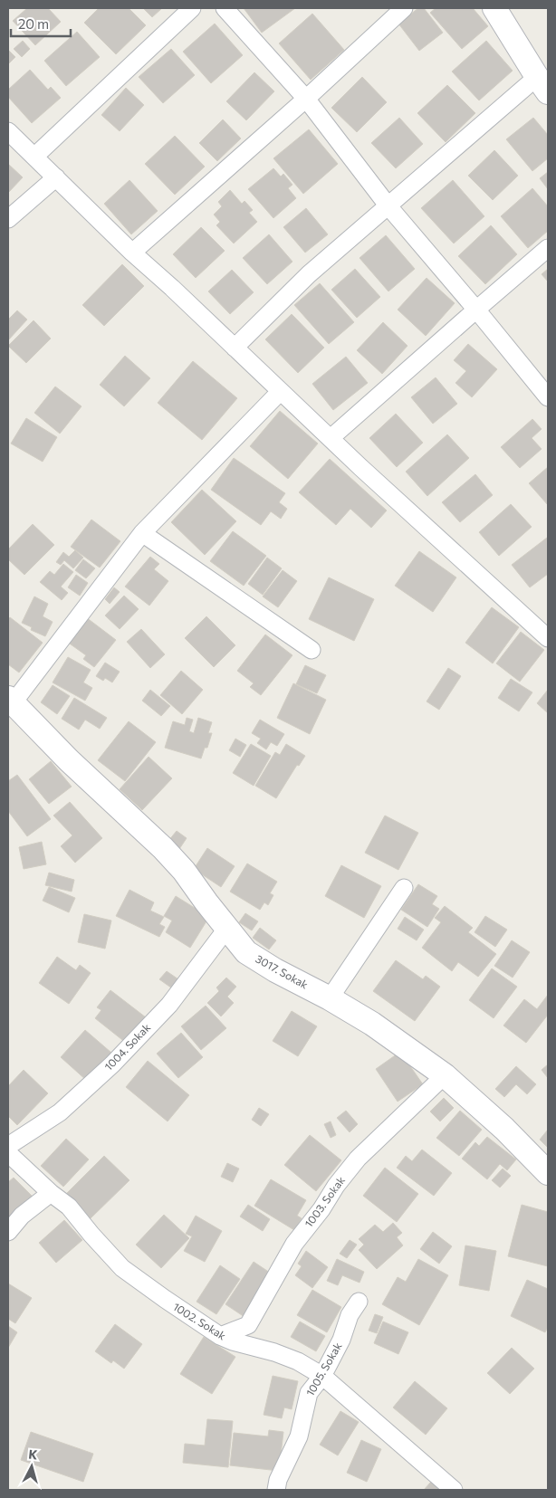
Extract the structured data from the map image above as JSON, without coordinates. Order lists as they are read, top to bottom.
{
  "streets": {
    "street": [
      "3017. Sokak",
      "1004. Sokak",
      "1003. Sokak",
      "1002. Sokak",
      "1005. Sokak"
    ]
  },
  "crossings": [
    ["3017. Sokak", "1004. Sokak"],
    ["3017. Sokak", "1003. Sokak"],
    ["1003. Sokak", "1002. Sokak"],
    ["1002. Sokak", "1005. Sokak"]
  ],
  "scale_bar": "20 m",
  "north": "top"
}
